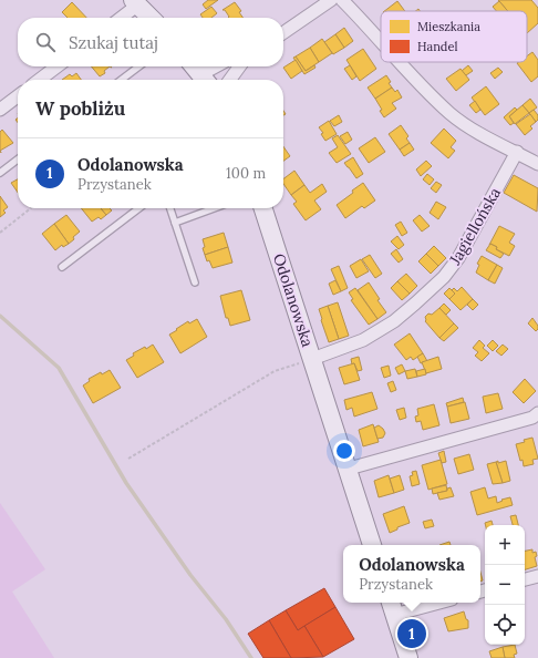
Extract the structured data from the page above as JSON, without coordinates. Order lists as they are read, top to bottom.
{
  "streets": {
    "street": ["Jagiellońska", "Odolanowska"]
  },
  "crossings": [
    ["Jagiellońska", "Odolanowska"]
  ],
  "legend": ["Mieszkania", "Handel"],
  "page": {
    "search": "Szukaj tutaj",
    "heading": "W pobliżu",
    "list": [
      {
        "mark": "1",
        "name": "Odolanowska",
        "note": "Przystanek",
        "value": "100 m"
      }
    ],
    "map_buttons": ["+", "−"],
    "popup": ["Odolanowska", "Przystanek"],
    "pins": "1"
  }
}
